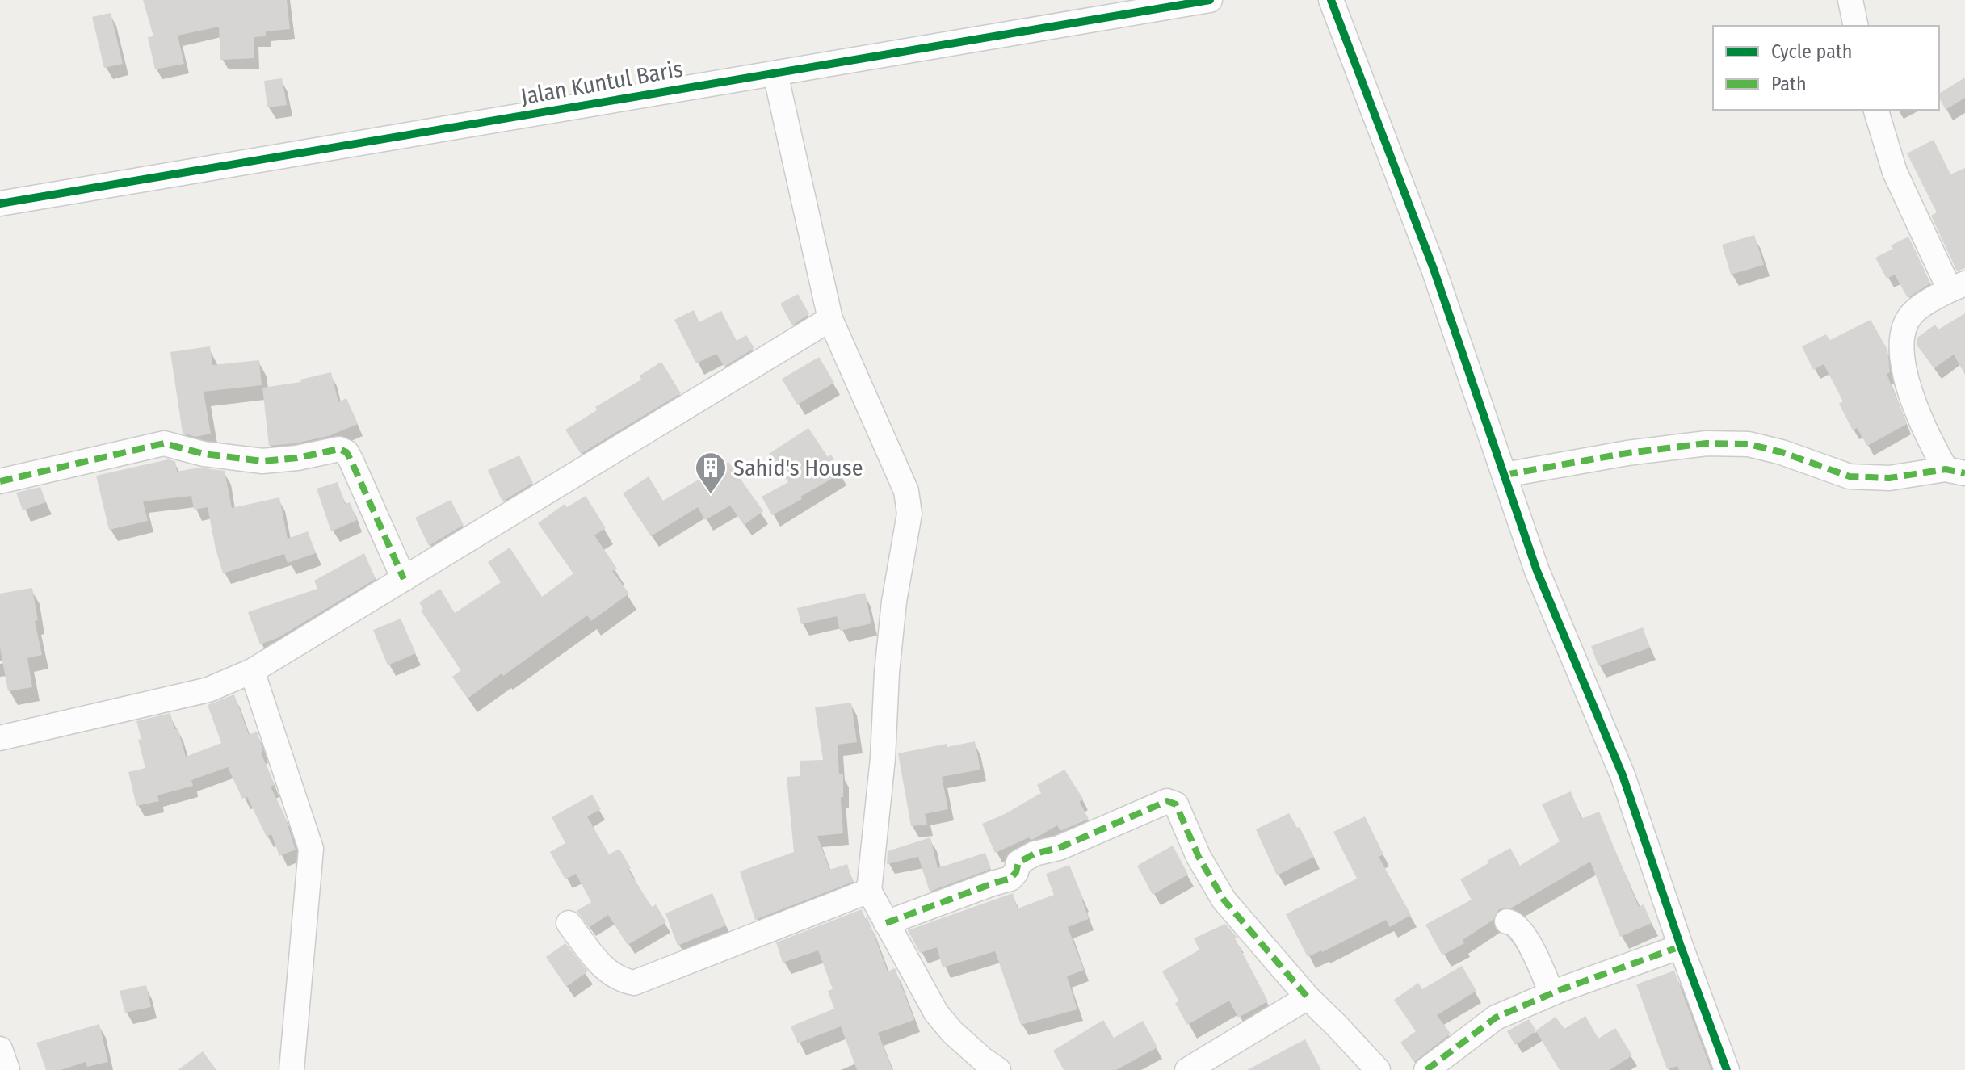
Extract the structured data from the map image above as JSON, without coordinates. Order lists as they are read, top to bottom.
{
  "streets": {
    "street": ["Jalan Kuntul Baris"]
  },
  "places": {
    "building": ["Sahid's House"]
  },
  "legend": ["Cycle path", "Path"]
}
